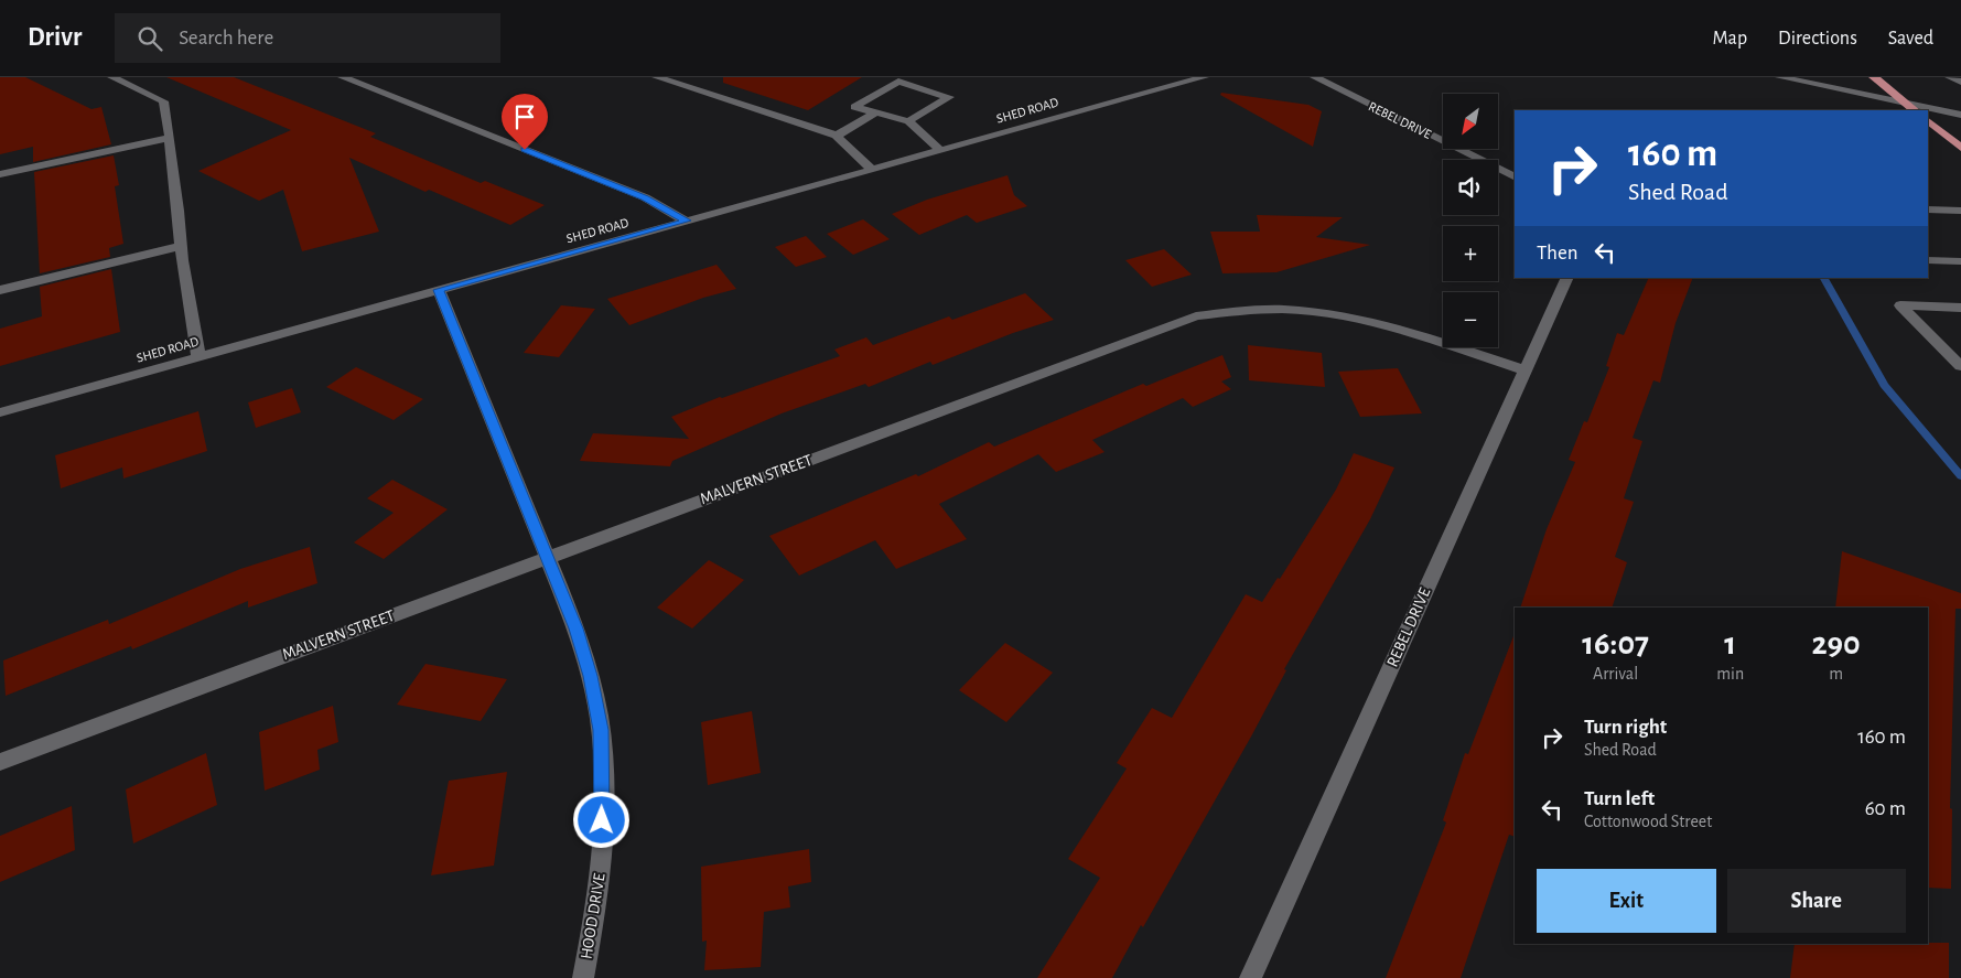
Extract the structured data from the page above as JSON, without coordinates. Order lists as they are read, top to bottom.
{
  "streets": {
    "street": [
      "SHED ROAD",
      "REBEL DRIVE",
      "MALVERN STREET",
      "HOOD DRIVE"
    ]
  },
  "crossings": [
    ["SHED ROAD", "HOOD DRIVE"],
    ["REBEL DRIVE", "MALVERN STREET"],
    ["MALVERN STREET", "HOOD DRIVE"]
  ],
  "north": "bottom left",
  "page": {
    "header": "Drivr",
    "search": "Search here",
    "nav": ["Map", "Directions", "Saved"],
    "map_buttons": ["+", "−"],
    "turn": ["160 m", "Shed Road"],
    "then": "Then",
    "eta": [
      "16:07",
      "Arrival",
      "1",
      "min",
      "290",
      "m"
    ],
    "list": [
      {
        "name": "Turn right",
        "note": "Shed Road",
        "value": "160 m"
      },
      {
        "name": "Turn left",
        "note": "Cottonwood Street",
        "value": "60 m"
      }
    ],
    "buttons": ["Exit", "Share"]
  }
}
